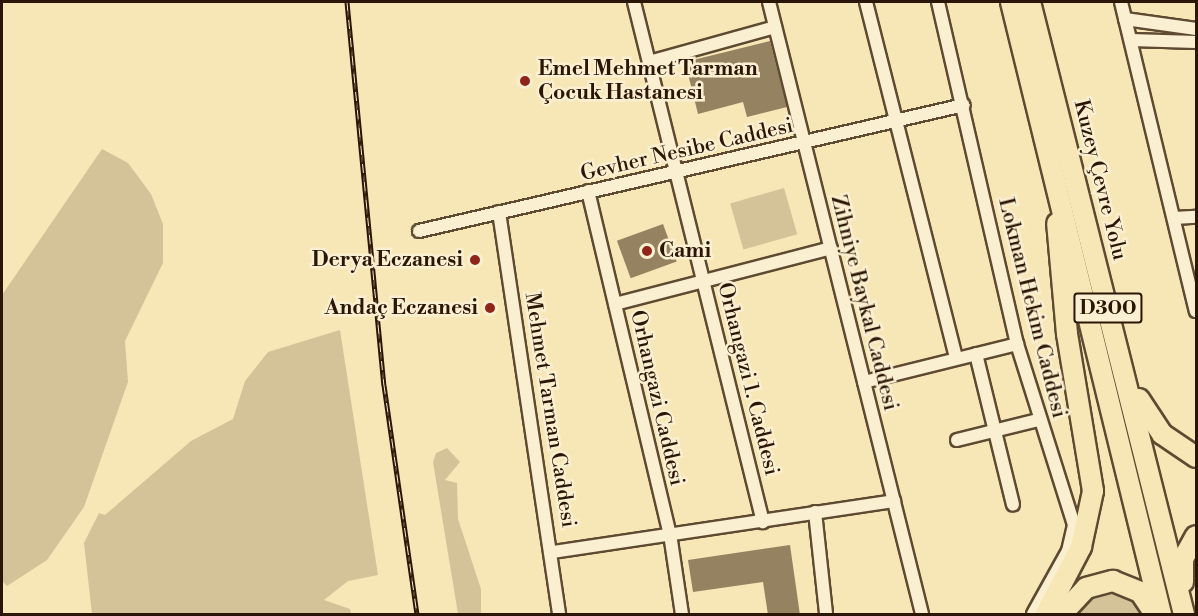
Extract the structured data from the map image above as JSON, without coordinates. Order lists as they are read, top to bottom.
{
  "streets": {
    "highway": ["Kuzey Çevre Yolu", "D300"],
    "street": [
      "Gevher Nesibe Caddesi",
      "Zihniye Baykal Caddesi",
      "Lokman Hekim Caddesi",
      "Orhangazi 1. Caddesi",
      "Orhangazi Caddesi",
      "Mehmet Tarman Caddesi"
    ]
  },
  "crossings": [
    ["Gevher Nesibe Caddesi", "Zihniye Baykal Caddesi"],
    ["Gevher Nesibe Caddesi", "Lokman Hekim Caddesi"],
    ["Gevher Nesibe Caddesi", "Orhangazi 1. Caddesi"],
    ["Gevher Nesibe Caddesi", "Orhangazi Caddesi"],
    ["Gevher Nesibe Caddesi", "Mehmet Tarman Caddesi"]
  ],
  "places": [
    "Emel Mehmet Tarman Çocuk Hastanesi",
    "Cami",
    "Derya Eczanesi",
    "Andaç Eczanesi"
  ]
}
